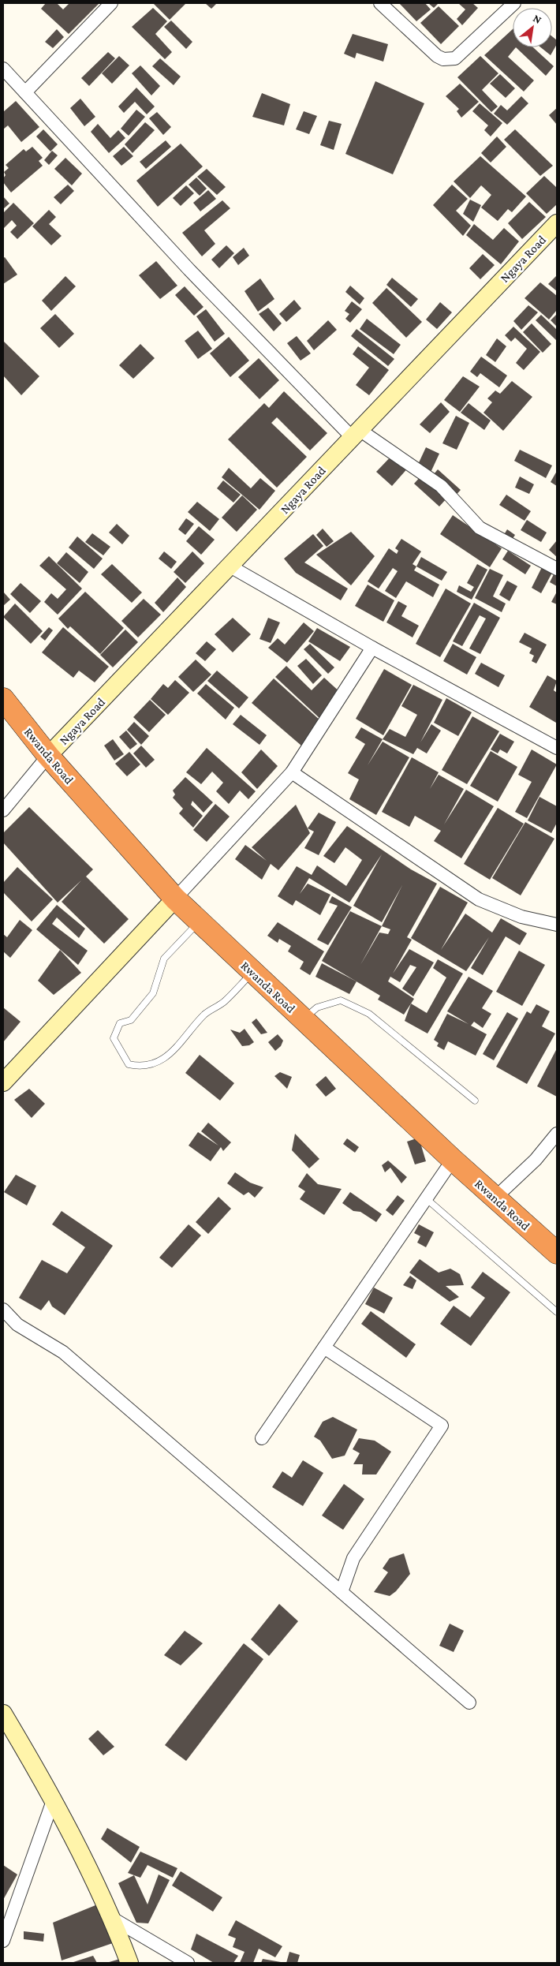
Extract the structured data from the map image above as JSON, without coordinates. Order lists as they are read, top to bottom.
{
  "streets": {
    "highway": ["Rwanda Road"],
    "street": ["Ngaya Road"]
  },
  "crossings": [
    ["Ngaya Road", "Rwanda Road"]
  ],
  "north": "top right"
}
